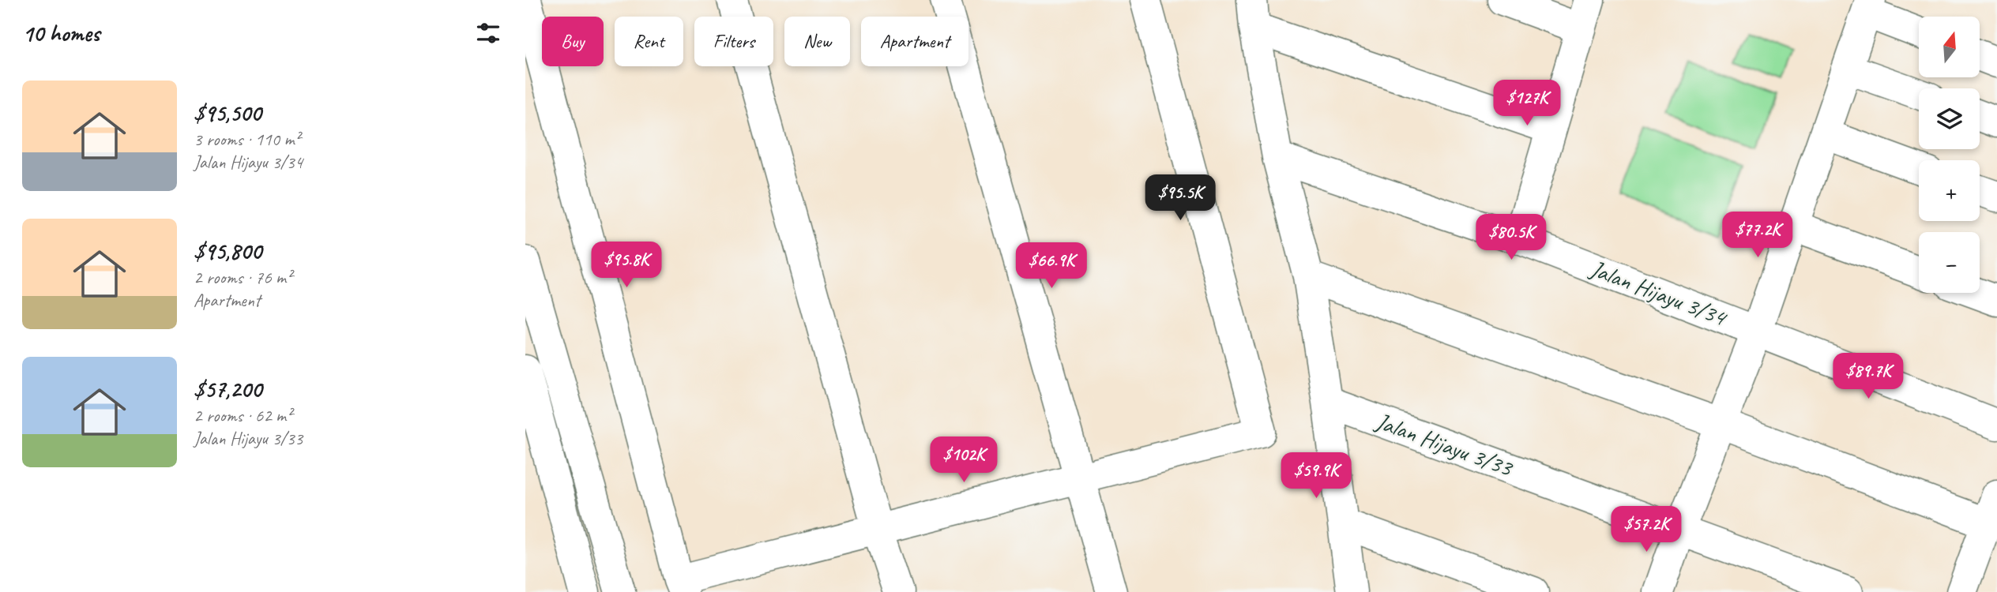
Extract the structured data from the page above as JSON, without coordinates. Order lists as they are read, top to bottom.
{
  "streets": {
    "street": ["Jalan Hijayu 3/34", "Jalan Hijayu 3/33"]
  },
  "north": "top",
  "page": {
    "heading": "10 homes",
    "map_buttons": ["+", "−"],
    "chip": [
      "Buy",
      "Rent",
      "Filters",
      "New",
      "Apartment"
    ],
    "list": [
      {
        "name": "$95,500",
        "note": "3 rooms · 110 m² · Jalan Hijayu 3/34"
      },
      {
        "name": "$95,800",
        "note": "2 rooms · 76 m² · Apartment"
      },
      {
        "name": "$57,200",
        "note": "2 rooms · 62 m² · Jalan Hijayu 3/33"
      }
    ],
    "price": [
      "$127K",
      "$95.5K",
      "$77.2K",
      "$80.5K",
      "$95.8K",
      "$66.9K",
      "$89.7K",
      "$102K",
      "$59.9K",
      "$57.2K"
    ]
  }
}
